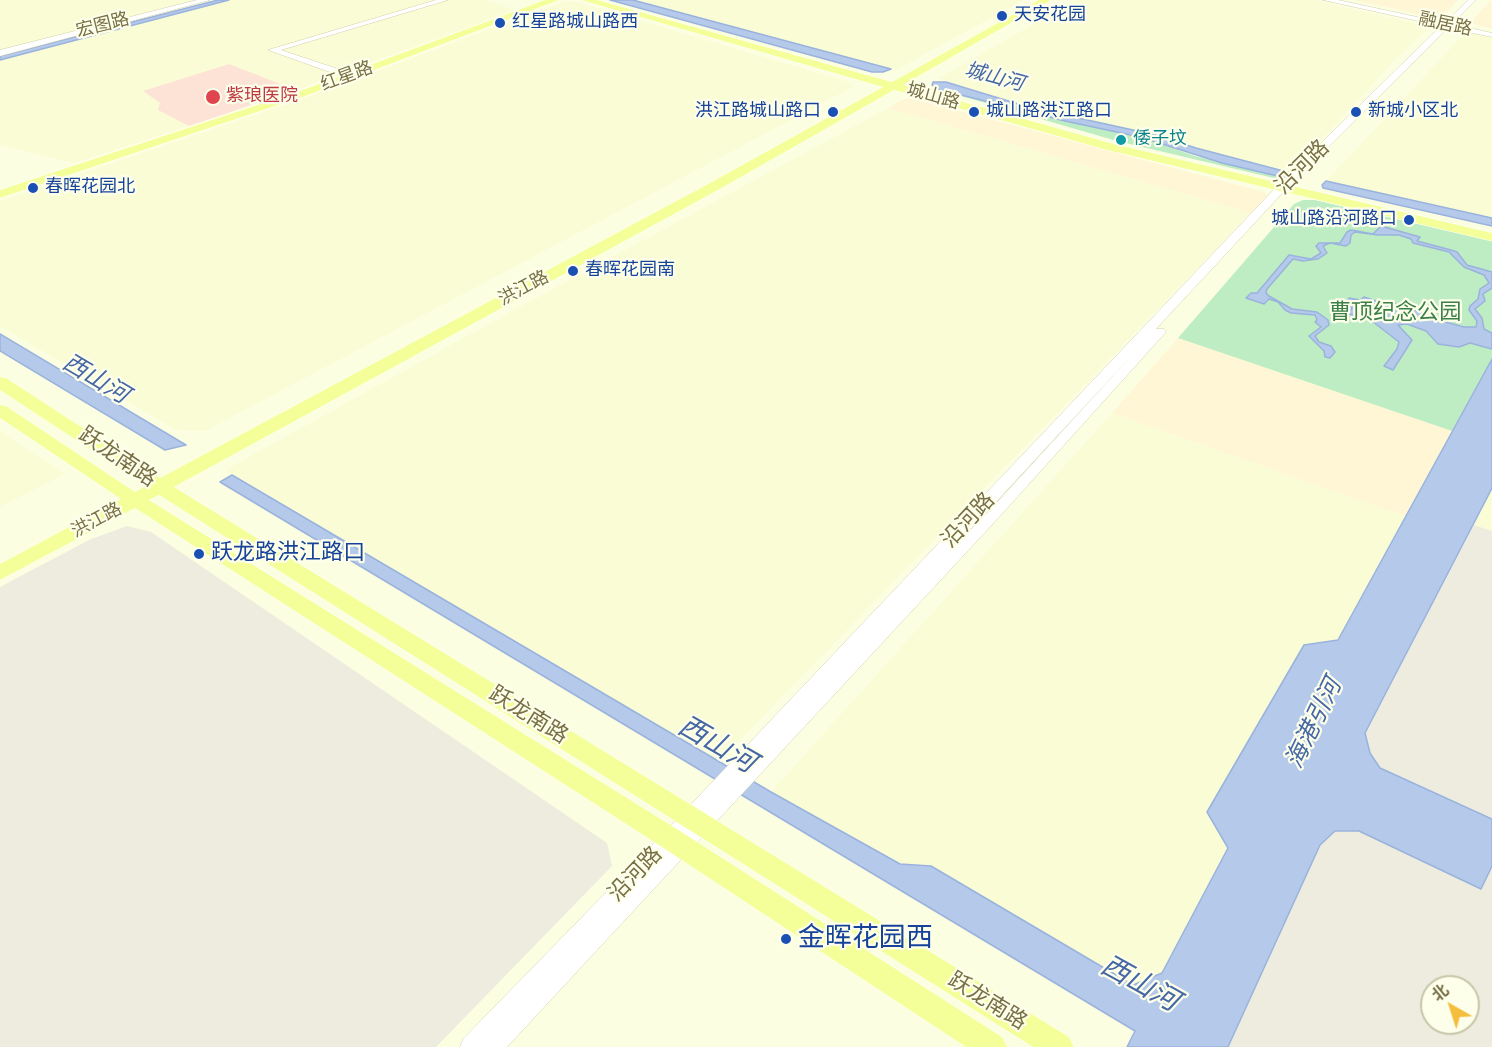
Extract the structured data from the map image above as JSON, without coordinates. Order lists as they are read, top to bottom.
{
  "streets": {
    "main road": [
      "红星路",
      "城山路",
      "洪江路",
      "跃龙南路"
    ],
    "street": ["融居路", "宏图路", "沿河路"]
  },
  "crossings": [
    ["融居路", "沿河路"],
    ["城山路", "沿河路"],
    ["城山路", "洪江路"],
    ["沿河路", "跃龙南路"],
    ["洪江路", "跃龙南路"]
  ],
  "water": ["城山河", "西山河", "海港引河"],
  "parks": ["曹顶纪念公园"],
  "places": [
    "天安花园",
    "红星路城山路西",
    "紫琅医院",
    "洪江路城山路口",
    "城山路洪江路口",
    "新城小区北",
    "倭子坟",
    "春晖花园北",
    "城山路沿河路口",
    "春晖花园南",
    "跃龙路洪江路口",
    "金晖花园西"
  ],
  "north": "top left"
}
